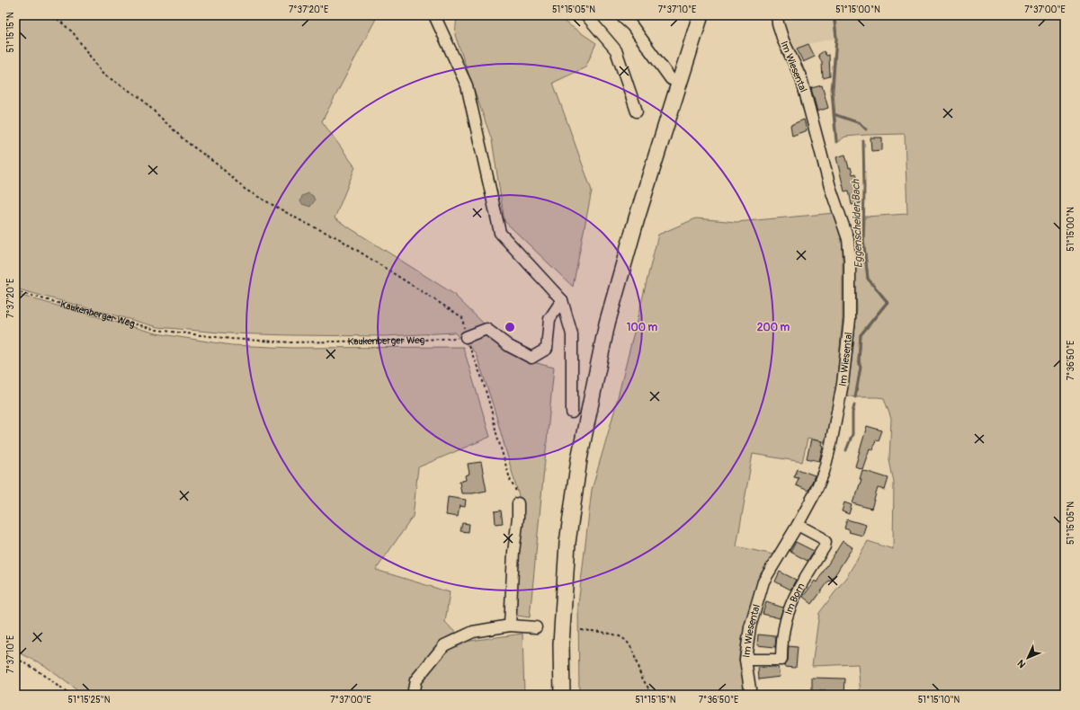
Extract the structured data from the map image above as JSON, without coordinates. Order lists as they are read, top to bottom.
{
  "streets": {
    "street": ["Im Wiesental", "Im Born"],
    "path": ["Kaukenberger Weg"]
  },
  "crossings": [
    ["Im Wiesental", "Im Born"]
  ],
  "water": ["Eggenscheider Bach"],
  "north": "bottom left",
  "coordinates": [
    "7°37'20\"E",
    "51°15'05\"N",
    "7°37'10\"E",
    "51°15'00\"N",
    "7°37'00\"E",
    "51°15'15\"N",
    "7°36'50\"E",
    "51°15'25\"N",
    "51°15'10\"N"
  ],
  "rings": ["100 m", "200 m"]
}
